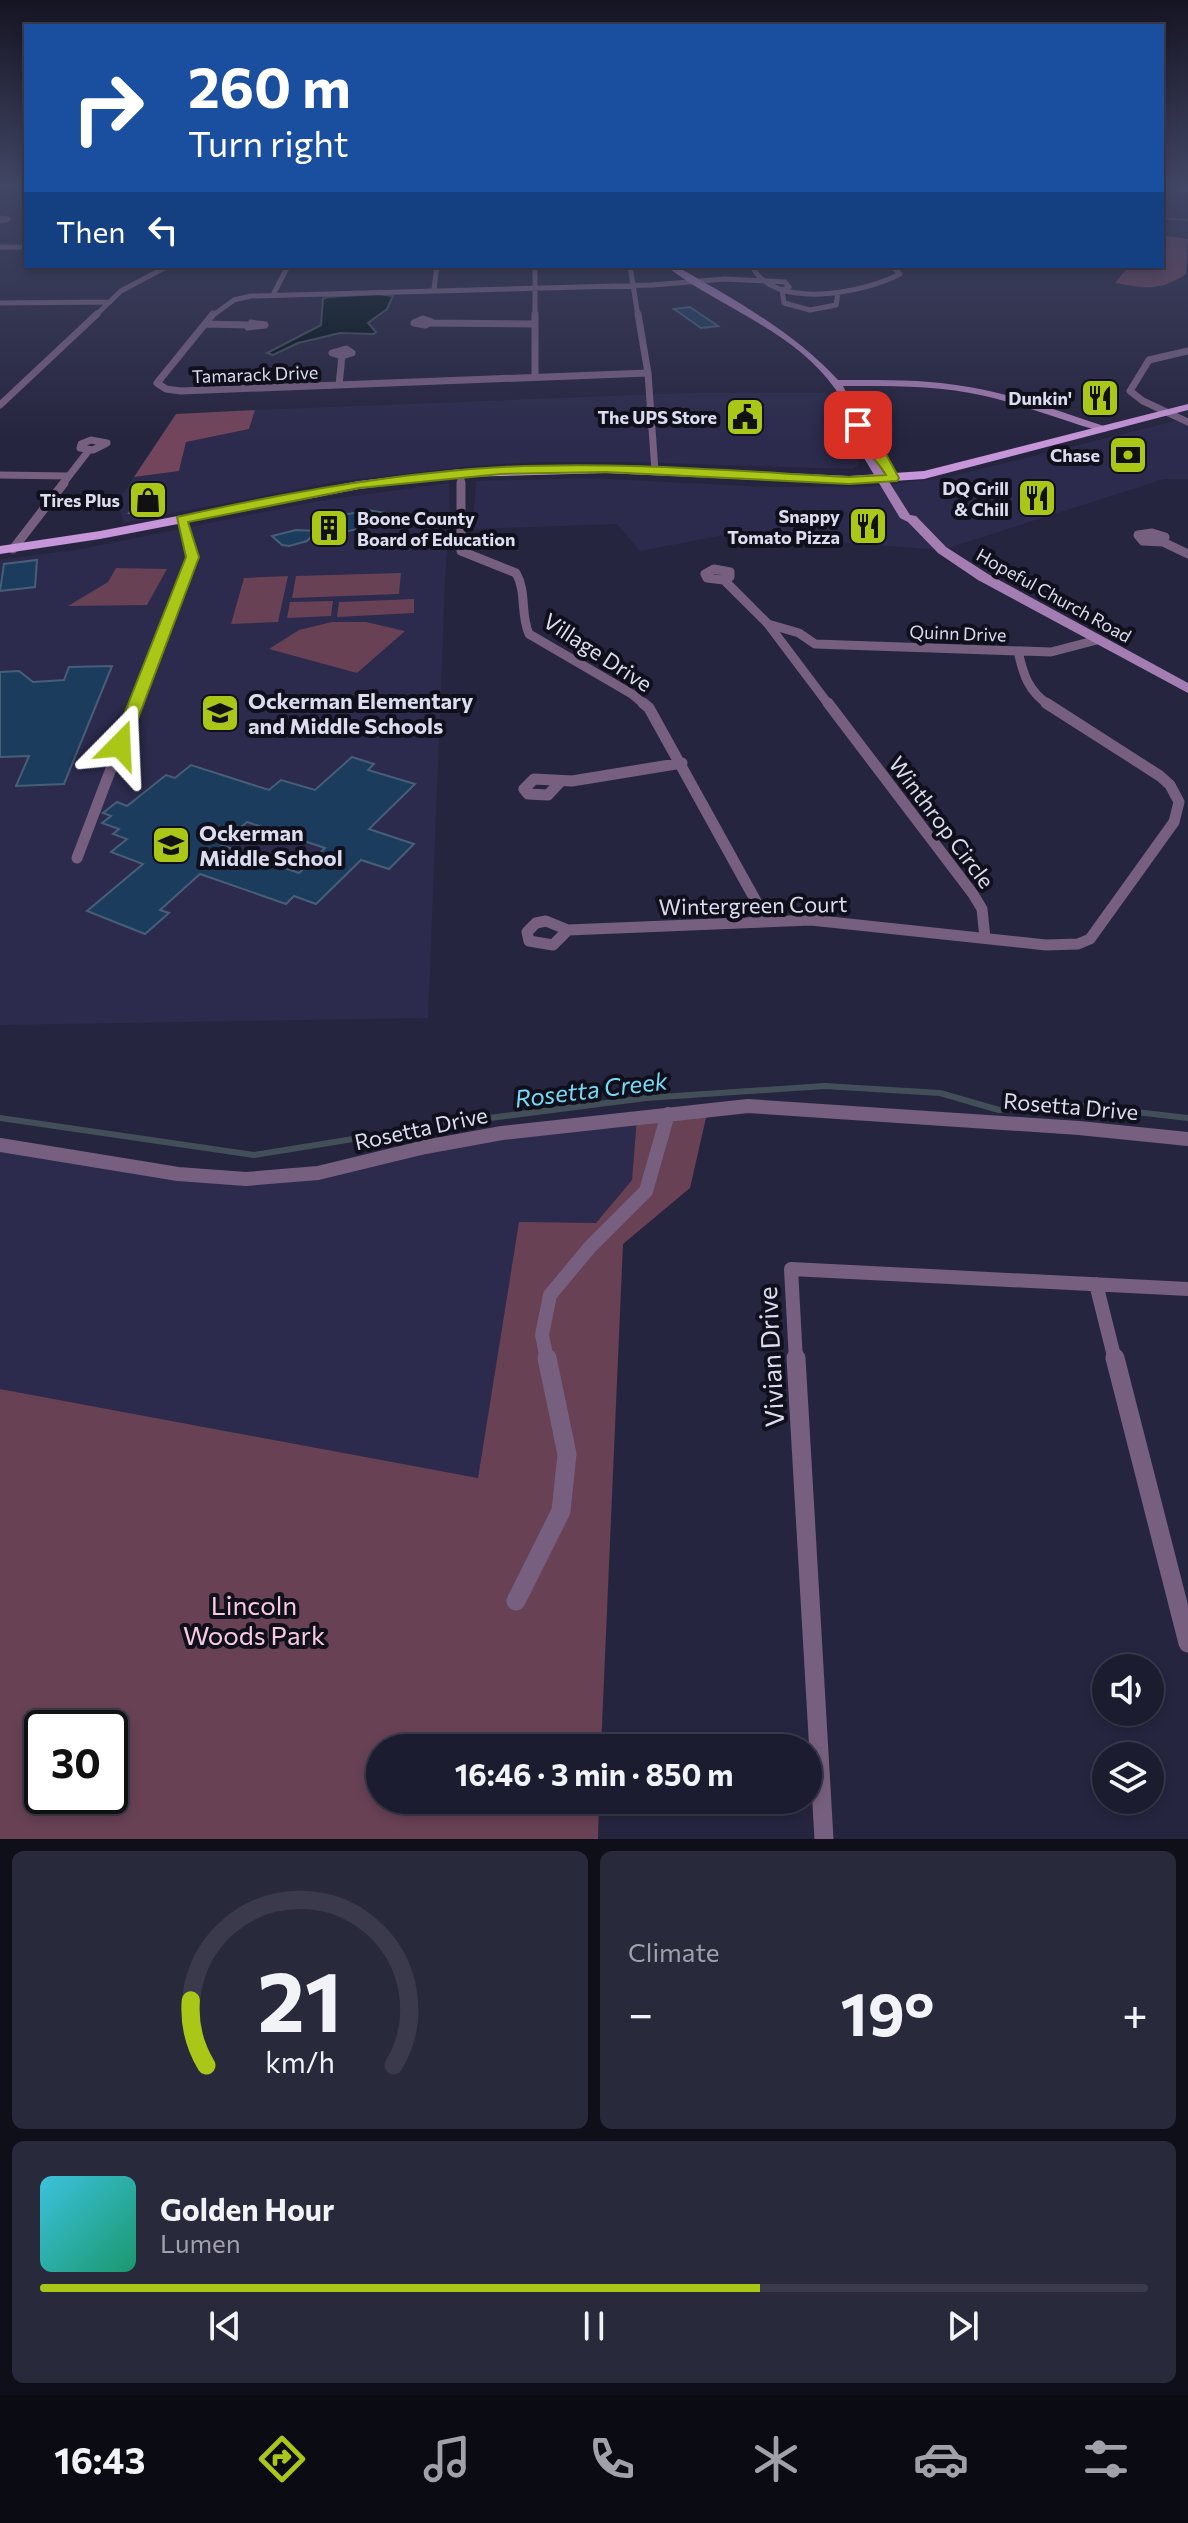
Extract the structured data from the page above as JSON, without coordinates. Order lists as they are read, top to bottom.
{
  "streets": {
    "main road": ["Hopeful Church Road"],
    "street": [
      "Tamarack Drive",
      "Quinn Drive",
      "Village Drive",
      "Winthrop Circle",
      "Wintergreen Court",
      "Rosetta Drive",
      "Vivian Drive"
    ]
  },
  "crossings": [
    ["Tamarack Drive", "Hopeful Church Road"],
    ["Hopeful Church Road", "Quinn Drive"],
    ["Quinn Drive", "Winthrop Circle"],
    ["Village Drive", "Wintergreen Court"],
    ["Winthrop Circle", "Wintergreen Court"]
  ],
  "water": ["Rosetta Creek"],
  "parks": ["Lincoln Woods Park"],
  "places": {
    "restaurant": ["Dunkin'", "DQ Grill & Chill", "Snappy Tomato Pizza"],
    "public building": ["The UPS Store"],
    "bank": ["Chase"],
    "shop": ["Tires Plus"],
    "building": ["Boone County Board of Education"],
    "school or university": ["Ockerman Elementary and Middle Schools", "Ockerman Middle School"]
  },
  "page": {
    "turn": ["260 m", "Turn right"],
    "then": "Then",
    "limit": "30",
    "trip": "16:46 · 3 min · 850 m",
    "tile": "Climate",
    "heat": ["−", "19°", "+"],
    "song": ["Golden Hour", "Lumen"],
    "tabs": "16:43",
    "gauge": ["21", "km/h"]
  }
}
